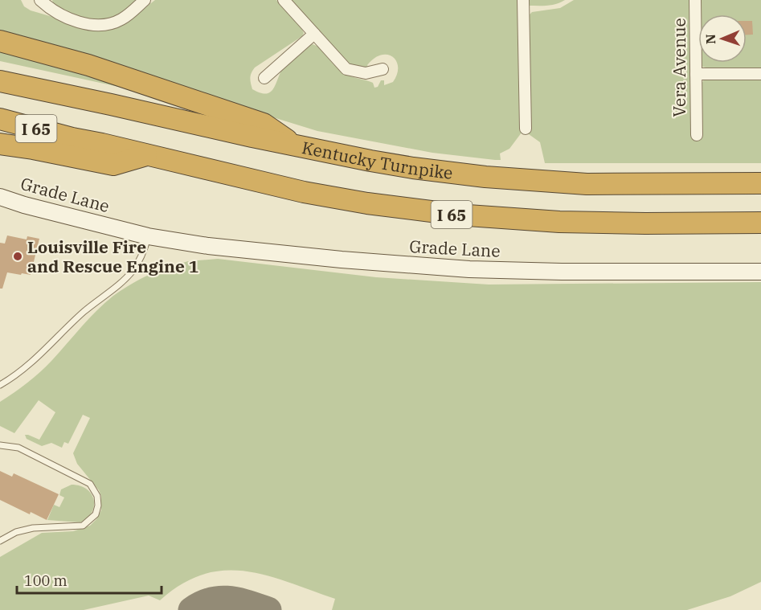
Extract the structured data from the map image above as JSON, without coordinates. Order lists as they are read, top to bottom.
{
  "streets": {
    "highway": ["I 65", "Kentucky Turnpike"],
    "main road": ["Grade Lane"],
    "street": ["Vera Avenue"]
  },
  "places": ["Louisville Fire and Rescue Engine 1"],
  "scale_bar": "100 m",
  "north": "left"
}
